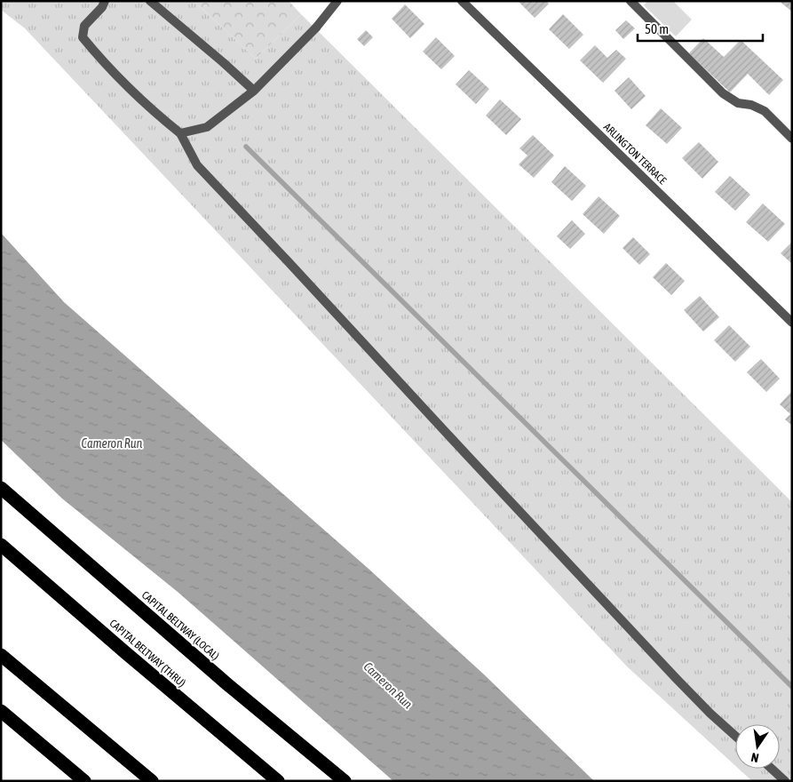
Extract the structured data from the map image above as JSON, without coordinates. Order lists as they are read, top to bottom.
{
  "streets": {
    "highway": ["CAPITAL BELTWAY (LOCAL)", "CAPITAL BELTWAY (THRU)"],
    "street": ["ARLINGTON TERRACE"]
  },
  "water": ["Cameron Run"],
  "scale_bar": "50 m",
  "north": "bottom"
}
